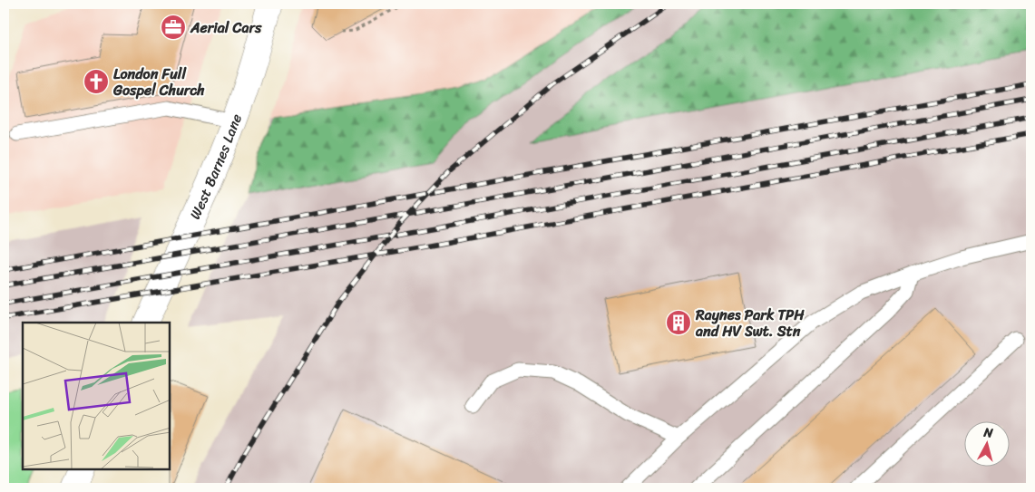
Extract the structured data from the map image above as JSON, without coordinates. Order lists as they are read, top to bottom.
{
  "streets": {
    "main road": ["West Barnes Lane"]
  },
  "places": {
    "office": ["Aerial Cars"],
    "church": ["London Full Gospel Church"],
    "building": ["Raynes Park TPH and HV Swt. Stn"]
  },
  "north": "top"
}
